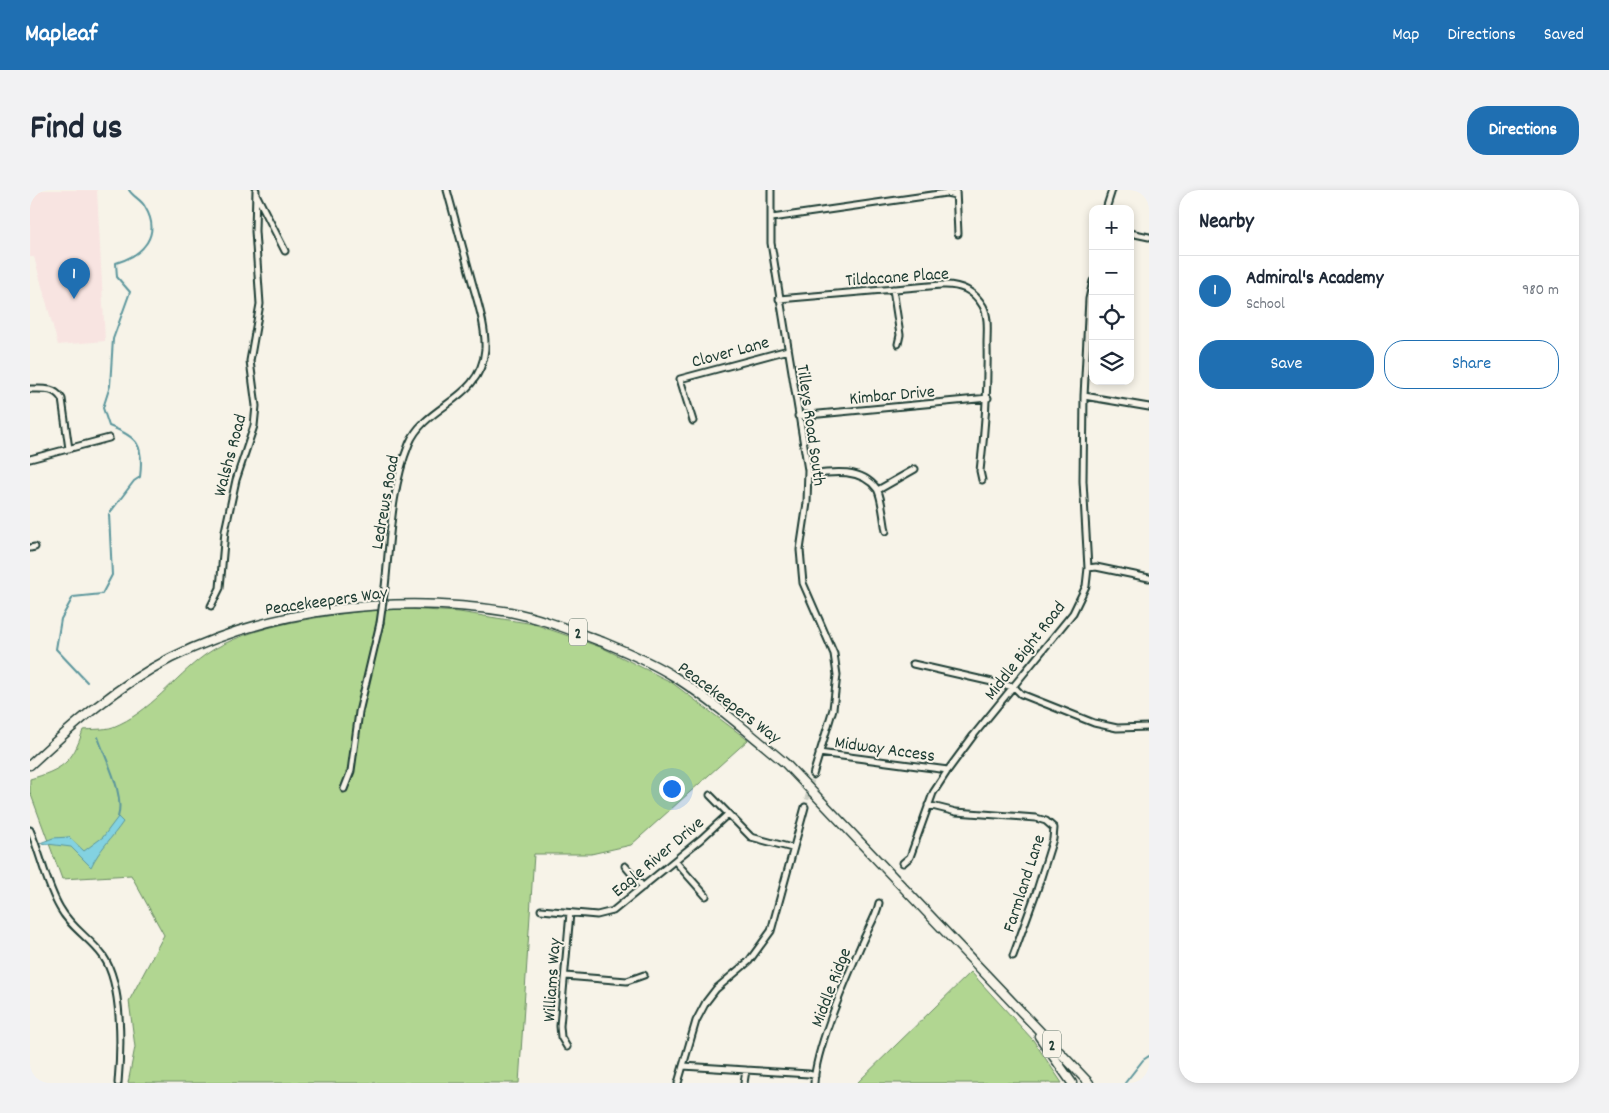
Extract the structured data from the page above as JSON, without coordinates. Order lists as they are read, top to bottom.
{
  "streets": {
    "highway": ["Peacekeepers Way", "2"],
    "street": [
      "Tildacane Place",
      "Clover Lane",
      "Kimbar Drive",
      "Tilleys Road South",
      "Walshs Road",
      "Ledrews Road",
      "Middle Bight Road",
      "Midway Access",
      "Eagle River Drive",
      "Farmland Lane",
      "Williams Way",
      "Middle Ridge"
    ]
  },
  "crossings": [
    ["Tildacane Place", "Kimbar Drive"],
    ["Tildacane Place", "Tilleys Road South"],
    ["Clover Lane", "Tilleys Road South"],
    ["Kimbar Drive", "Tilleys Road South"],
    ["Tilleys Road South", "Midway Access"],
    ["Middle Bight Road", "Midway Access"],
    ["Middle Bight Road", "Farmland Lane"],
    ["Eagle River Drive", "Williams Way"]
  ],
  "page": {
    "header": "Mapleaf",
    "nav": ["Map", "Directions", "Saved"],
    "title": "Find us",
    "buttons": [
      "Directions",
      ["Save", "Share"]
    ],
    "heading": "Nearby",
    "map_buttons": ["+", "−"],
    "list": [
      {
        "mark": "1",
        "name": "Admiral's Academy",
        "note": "School",
        "value": "980 m"
      }
    ],
    "pins": "1"
  }
}
